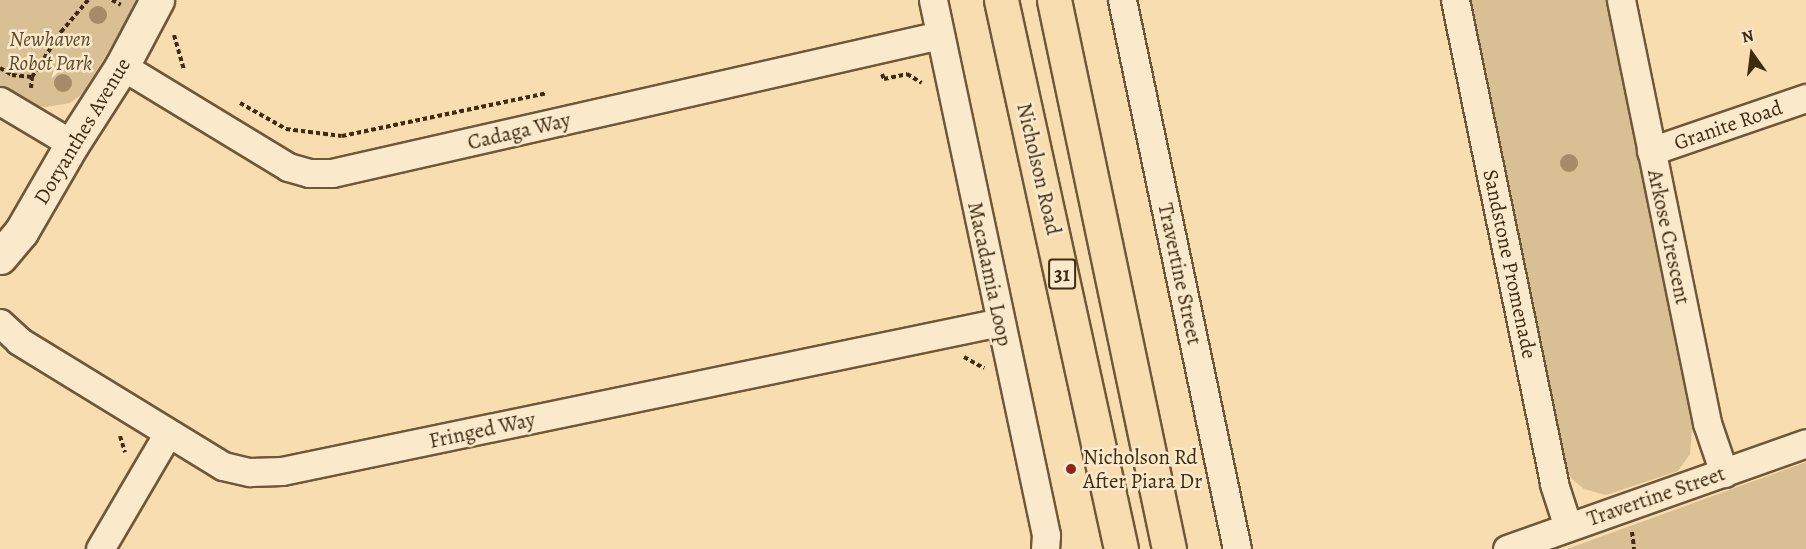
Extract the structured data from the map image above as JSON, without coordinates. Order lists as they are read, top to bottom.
{
  "streets": {
    "main road": ["Nicholson Road", "31"],
    "street": [
      "Granite Road",
      "Doryanthes Avenue",
      "Cadaga Way",
      "Arkose Crescent",
      "Sandstone Promenade",
      "Macadamia Loop",
      "Travertine Street",
      "Fringed Way"
    ]
  },
  "crossings": [
    ["Granite Road", "Arkose Crescent"],
    ["Doryanthes Avenue", "Cadaga Way"],
    ["Cadaga Way", "Macadamia Loop"],
    ["Arkose Crescent", "Travertine Street"],
    ["Sandstone Promenade", "Travertine Street"],
    ["Macadamia Loop", "Fringed Way"]
  ],
  "parks": ["Newhaven Robot Park"],
  "places": ["Nicholson Rd After Piara Dr"],
  "north": "top"
}
